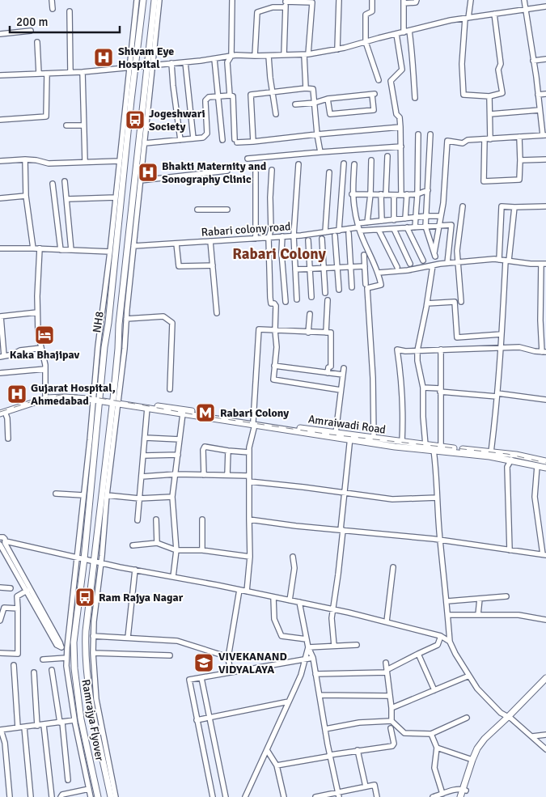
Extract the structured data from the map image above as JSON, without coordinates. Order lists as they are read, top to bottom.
{
  "streets": {
    "main road": ["NH8", "Amraiwadi Road", "Ramrajya Flyover"],
    "street": ["Rabari colony road"]
  },
  "crossings": [
    ["NH8", "Ramrajya Flyover"]
  ],
  "districts": ["Rabari Colony"],
  "places": {
    "hospital": ["Shivam Eye Hospital", "Bhakti Maternity and Sonography Clinic", "Gujarat Hospital, Ahmedabad"],
    "bus stop": ["Jogeshwari Society", "Ram Rajya Nagar"],
    "hotel": ["Kaka Bhajipav"],
    "metro station": ["Rabari Colony"],
    "school or university": ["VIVEKANAND VIDYALAYA"]
  },
  "scale_bar": "200 m"
}
